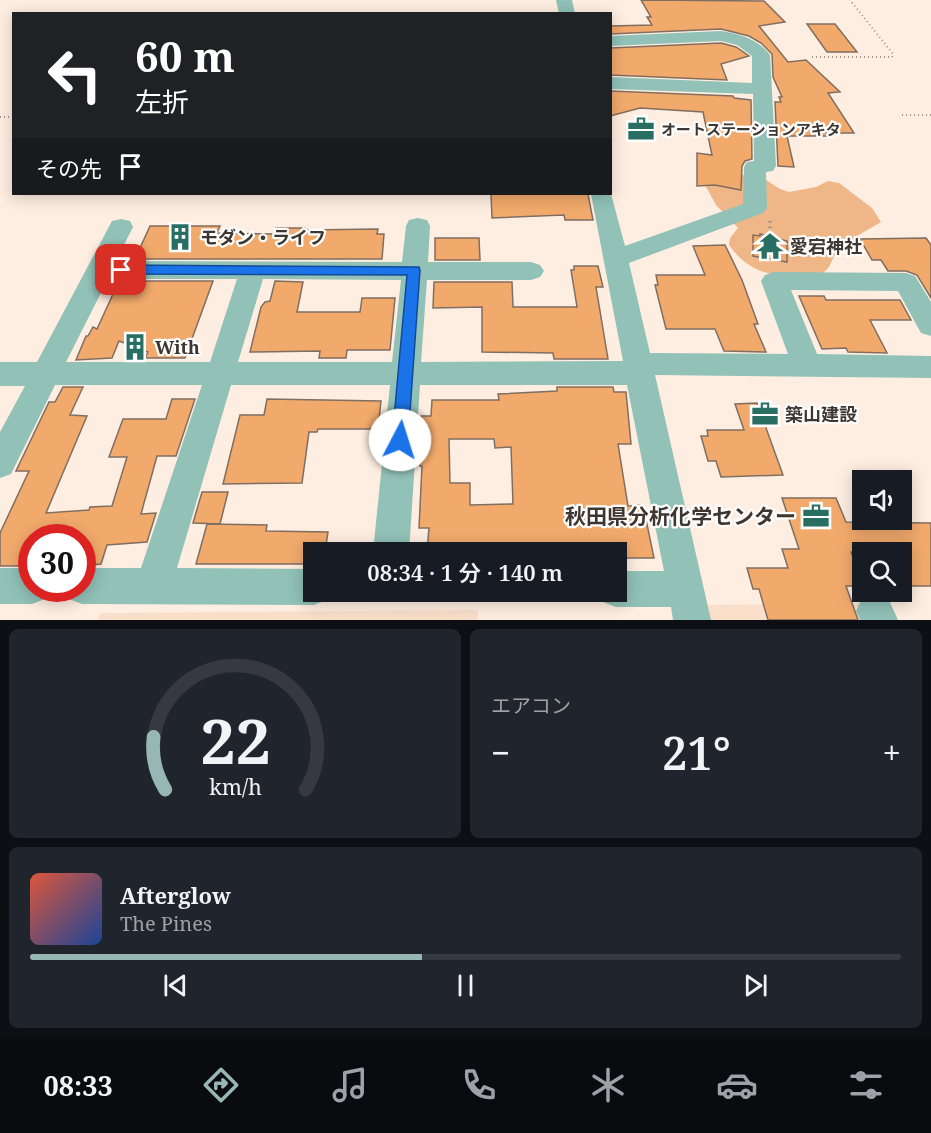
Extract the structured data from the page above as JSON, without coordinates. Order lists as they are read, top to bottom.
{
  "places": {
    "office": ["オートステーションアキタ", "築山建設", "秋田県分析化学センター"],
    "building": ["モダン・ライフ", "With"],
    "temple": ["愛宕神社"]
  },
  "page": {
    "turn": ["60 m", "左折"],
    "then": "その先",
    "limit": "30",
    "trip": "08:34 · 1 分 · 140 m",
    "tile": "エアコン",
    "heat": ["−", "21°", "+"],
    "song": ["Afterglow", "The Pines"],
    "tabs": "08:33",
    "gauge": ["22", "km/h"]
  }
}
